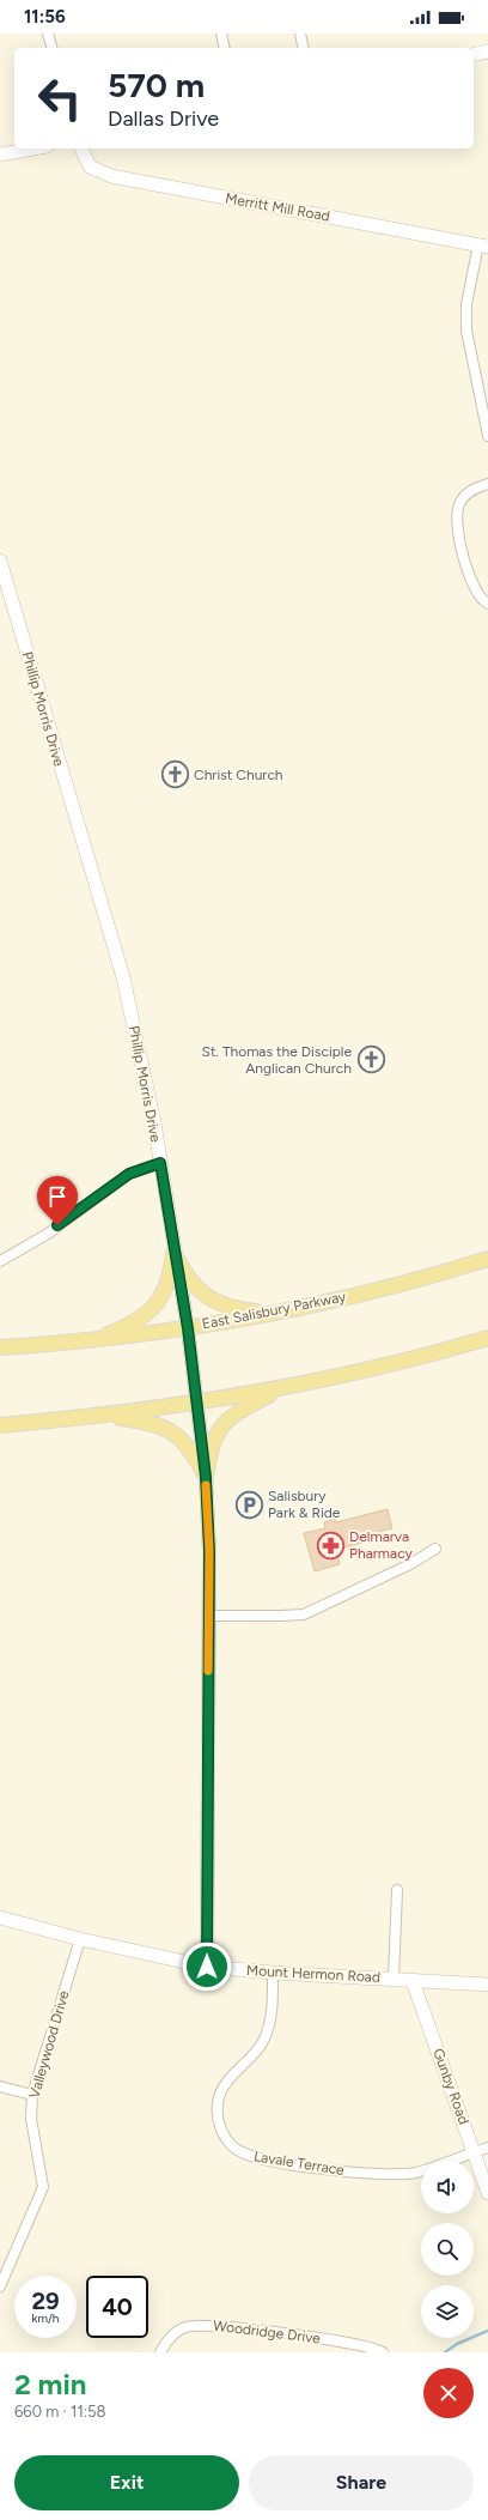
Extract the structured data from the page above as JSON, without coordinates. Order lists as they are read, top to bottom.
{
  "streets": {
    "main road": ["East Salisbury Parkway"],
    "street": [
      "Merritt Mill Road",
      "Phillip Morris Drive",
      "Mount Hermon Road",
      "Valleywood Drive",
      "Gunby Road",
      "Lavale Terrace",
      "Woodridge Drive"
    ]
  },
  "crossings": [
    ["Phillip Morris Drive", "East Salisbury Parkway"],
    ["Phillip Morris Drive", "Mount Hermon Road"],
    ["Mount Hermon Road", "Valleywood Drive"],
    ["Mount Hermon Road", "Gunby Road"],
    ["Mount Hermon Road", "Lavale Terrace"],
    ["Gunby Road", "Lavale Terrace"]
  ],
  "places": {
    "church": ["Christ Church", "St. Thomas the Disciple Anglican Church"],
    "parking": ["Salisbury Park & Ride"],
    "pharmacy": ["Delmarva Pharmacy"]
  },
  "page": {
    "status": "11:56",
    "turn": ["570 m", "Dallas Drive"],
    "speed": "29 km/h",
    "limit": "40",
    "heading": ["2 min", "660 m · 11:58"],
    "buttons": ["Exit", "Share"]
  }
}
